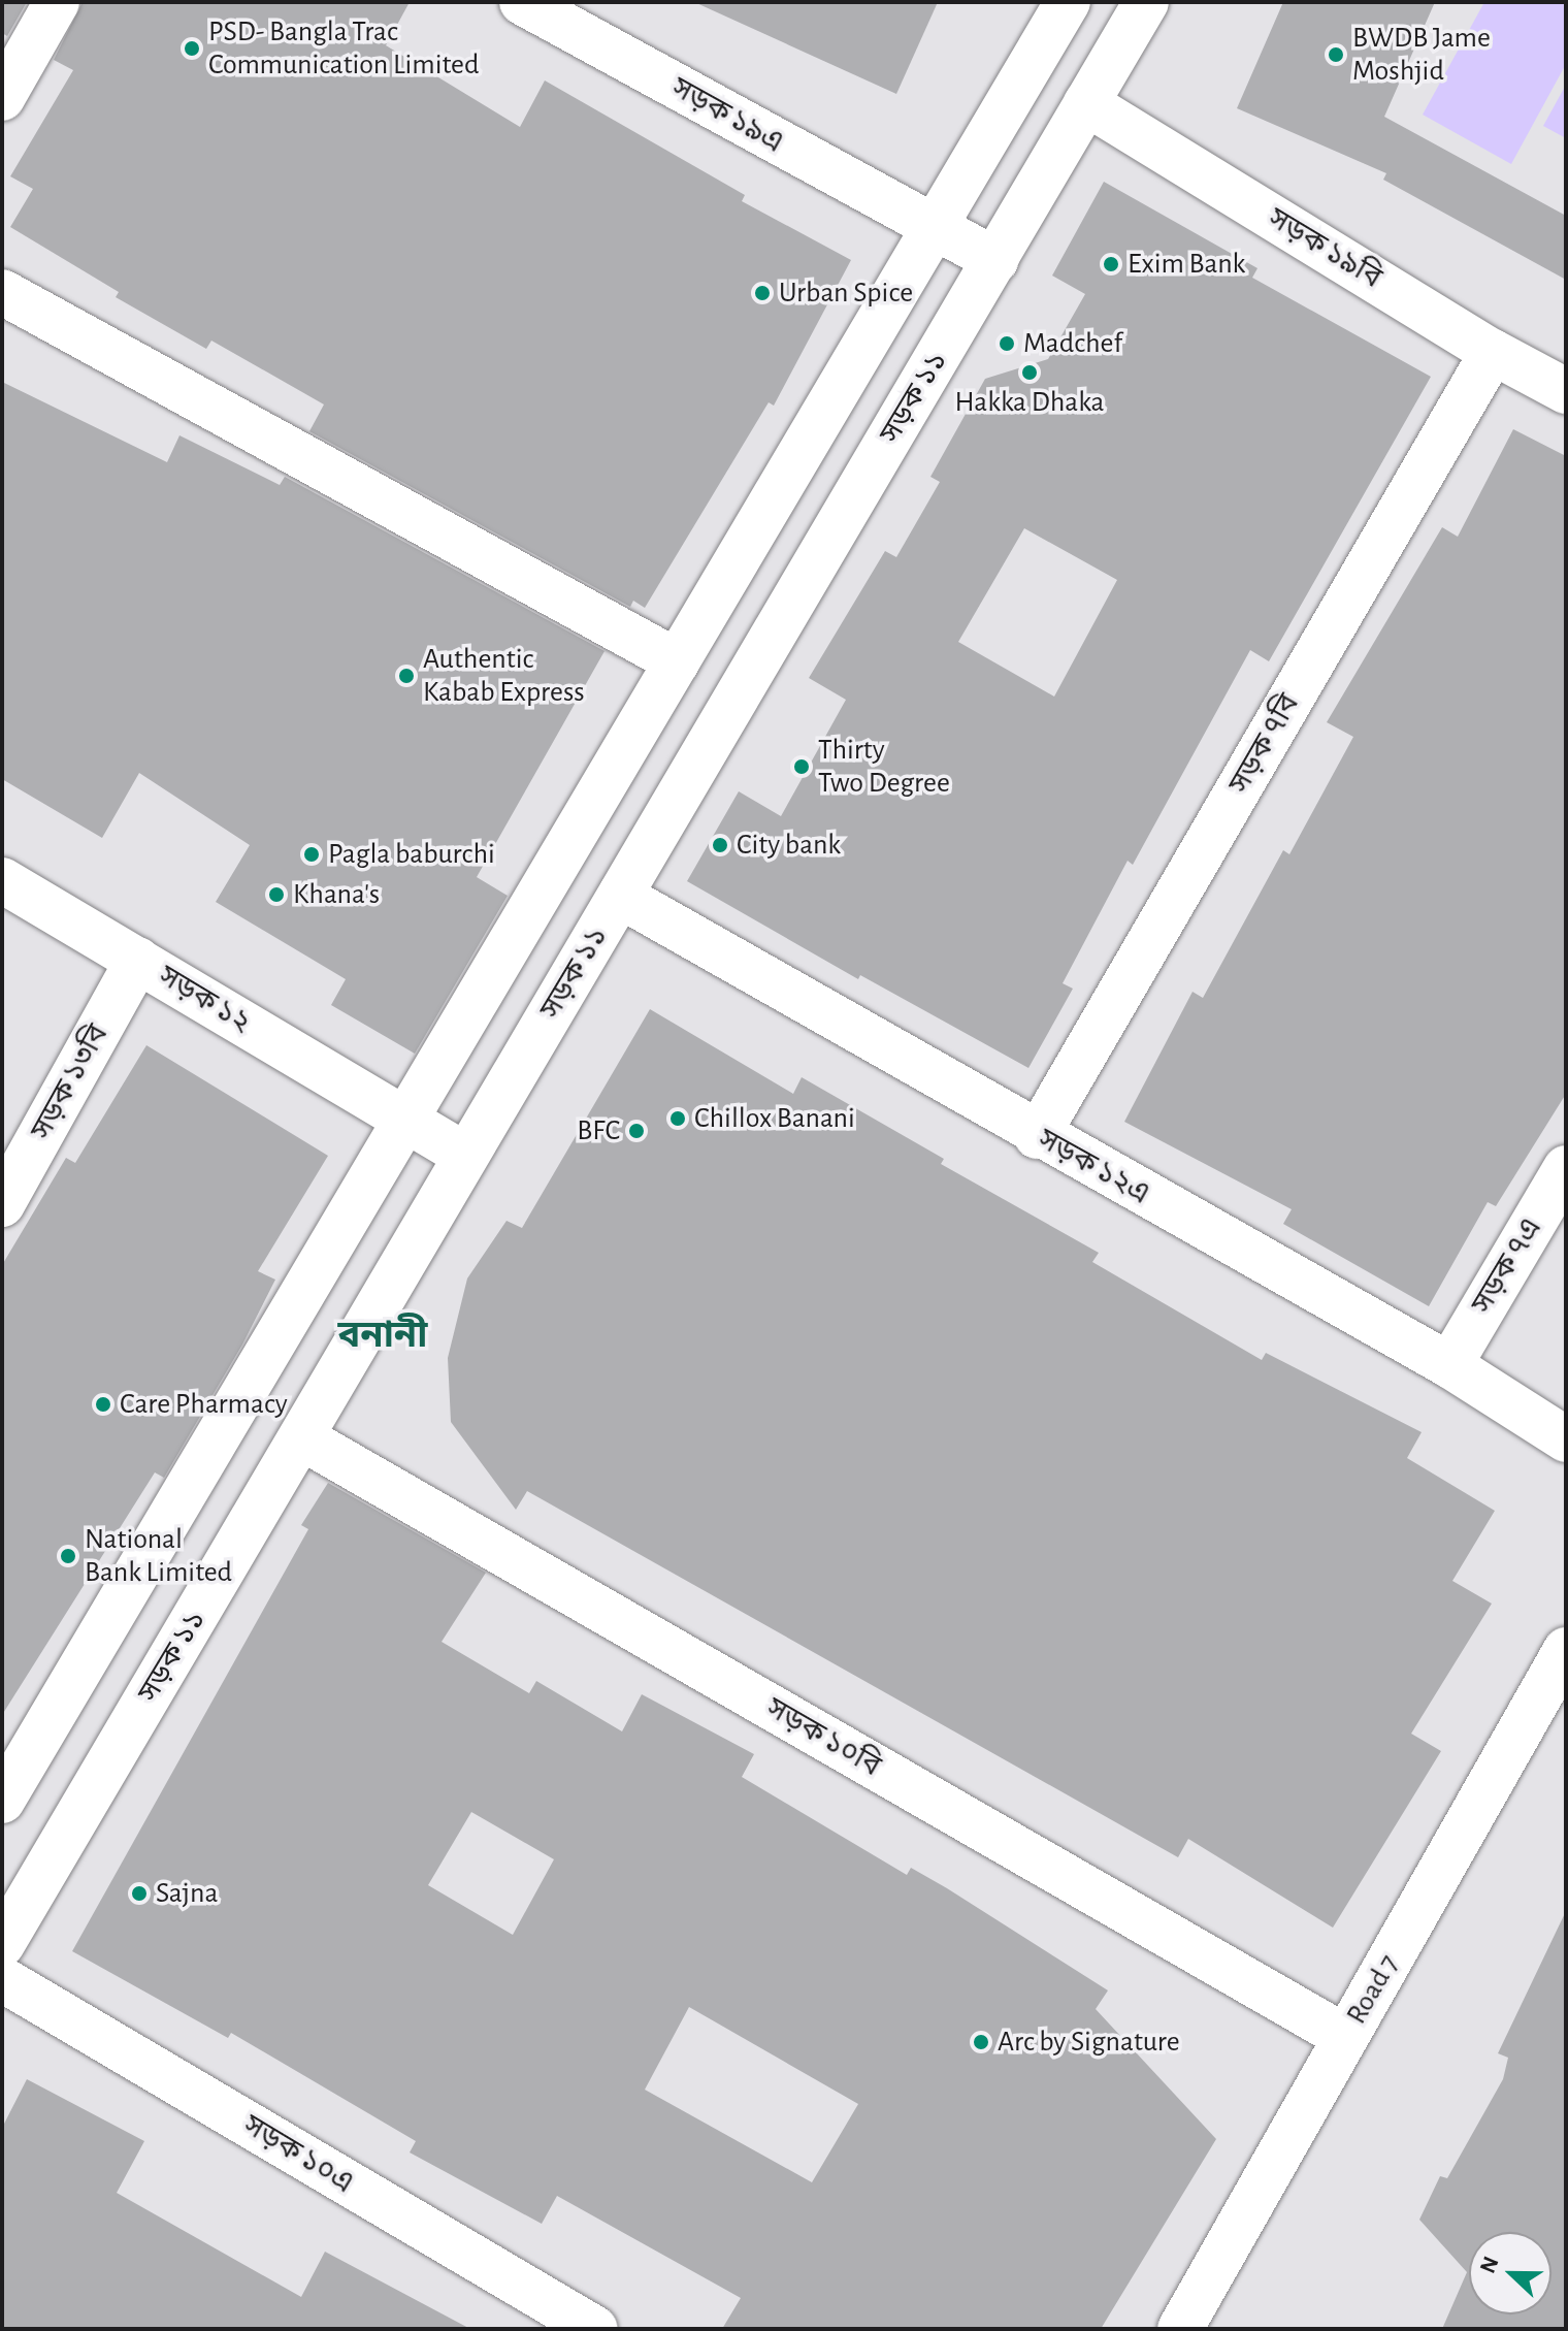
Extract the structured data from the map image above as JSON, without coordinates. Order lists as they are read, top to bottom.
{
  "streets": {
    "street": [
      "সড়ক ১৯এ",
      "সড়ক ১৯বি",
      "সড়ক ১১",
      "সড়ক ৭বি",
      "সড়ক ১২",
      "সড়ক ১৩বি",
      "সড়ক ১২এ",
      "সড়ক ৭এ",
      "সড়ক ১০বি",
      "Road 7",
      "সড়ক ১০এ"
    ]
  },
  "crossings": [
    ["সড়ক ১৯এ", "সড়ক ১১"],
    ["সড়ক ১৯বি", "সড়ক ১১"],
    ["সড়ক ১৯বি", "সড়ক ৭বি"],
    ["সড়ক ১১", "সড়ক ১২"],
    ["সড়ক ১১", "সড়ক ১২এ"],
    ["সড়ক ১১", "সড়ক ১০বি"],
    ["সড়ক ৭বি", "সড়ক ১২এ"],
    ["সড়ক ১২", "সড়ক ১৩বি"],
    ["সড়ক ১২এ", "সড়ক ৭এ"],
    ["সড়ক ১০বি", "Road 7"]
  ],
  "districts": ["বনানী"],
  "places": [
    "PSD- Bangla Trac Communication Limited",
    "BWDB Jame Moshjid",
    "Exim Bank",
    "Urban Spice",
    "Madchef",
    "Hakka Dhaka",
    "Authentic Kabab Express",
    "Thirty Two Degree",
    "City bank",
    "Pagla baburchi",
    "Khana's",
    "Chillox Banani",
    "BFC",
    "Care Pharmacy",
    "National Bank Limited",
    "Sajna",
    "Arc by Signature"
  ],
  "north": "left"
}
